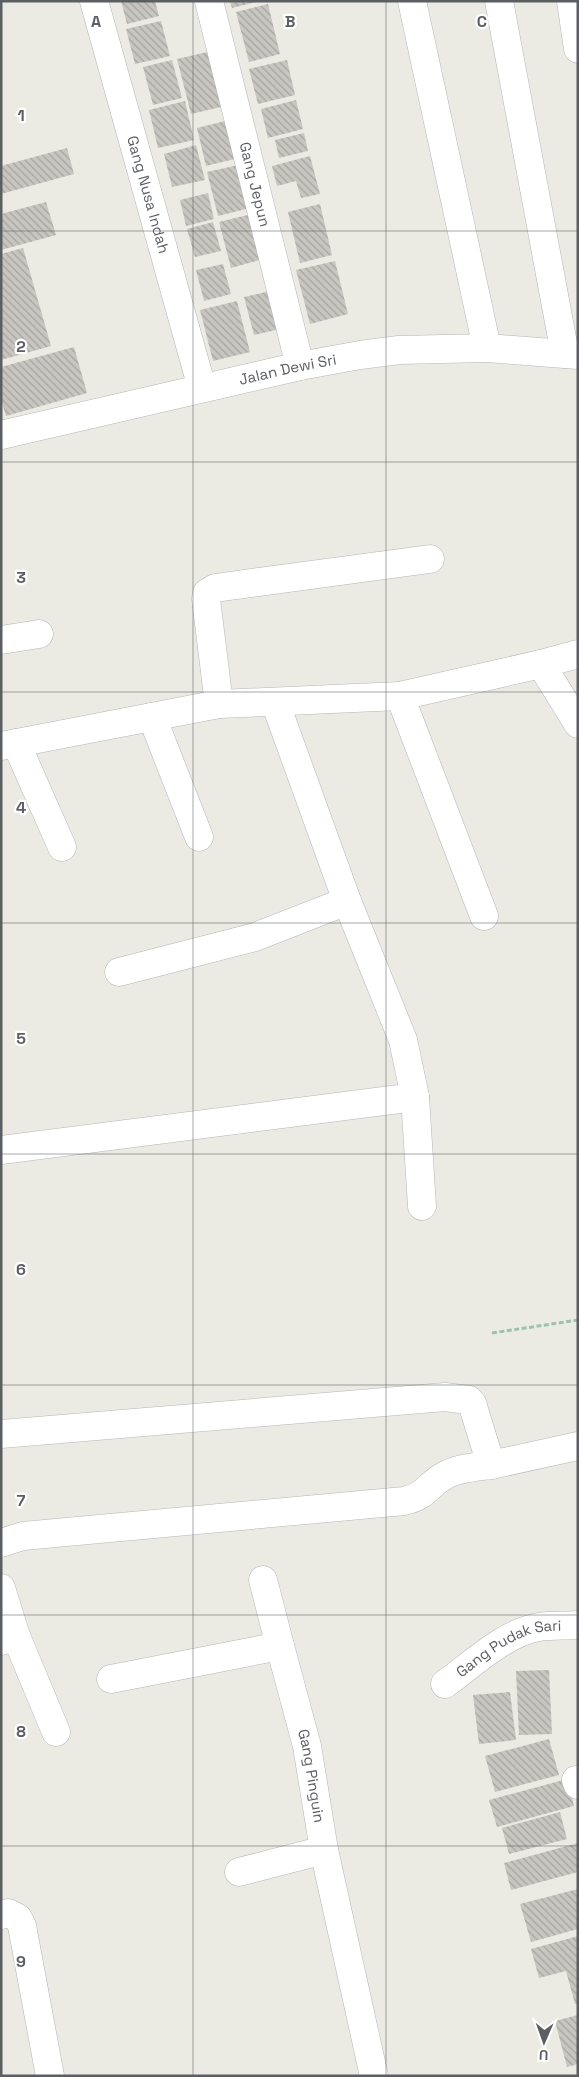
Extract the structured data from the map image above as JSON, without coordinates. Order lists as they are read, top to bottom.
{
  "streets": {
    "street": [
      "Gang Jepun",
      "Gang Nusa Indah",
      "Jalan Dewi Sri",
      "Gang Pudak Sari",
      "Gang Pinguin"
    ]
  },
  "crossings": [
    ["Gang Jepun", "Jalan Dewi Sri"],
    ["Gang Nusa Indah", "Jalan Dewi Sri"]
  ],
  "north": "bottom",
  "grid": {
    "columns": ["A", "B", "C"],
    "rows": [
      "1",
      "2",
      "3",
      "4",
      "5",
      "6",
      "7",
      "8",
      "9"
    ]
  }
}
